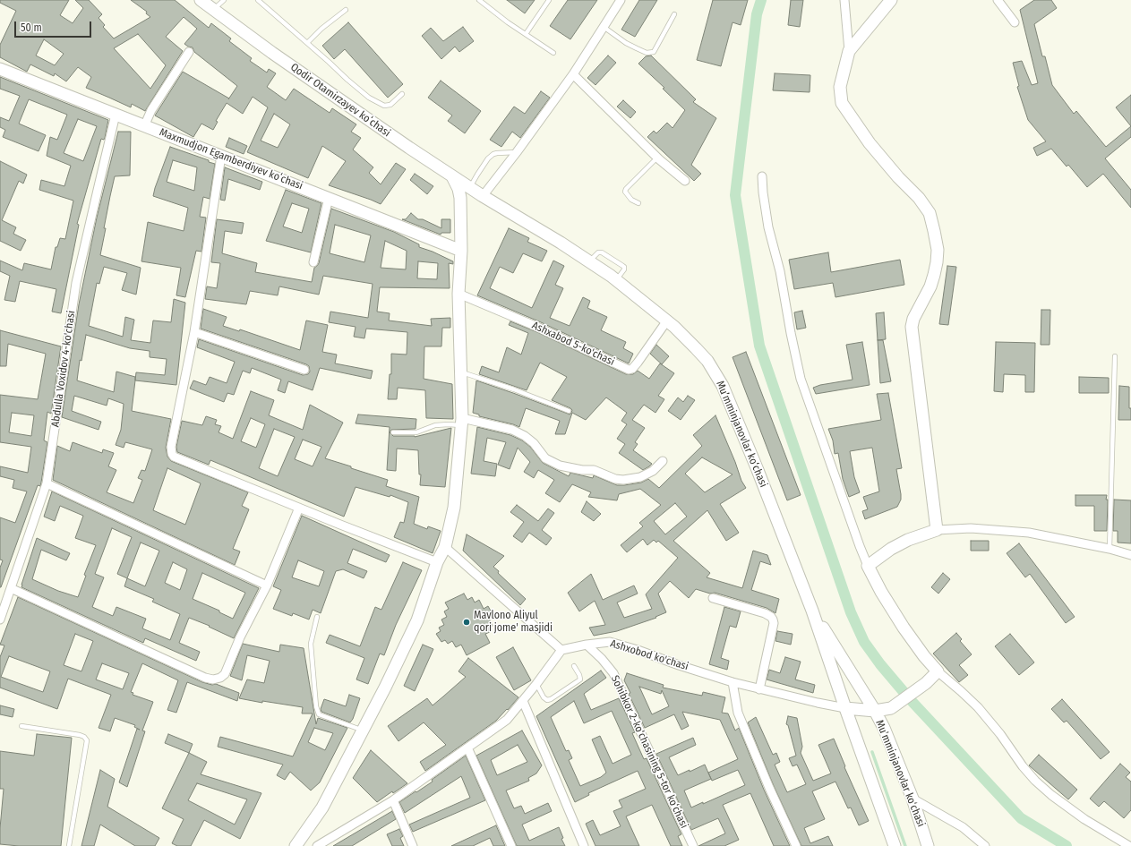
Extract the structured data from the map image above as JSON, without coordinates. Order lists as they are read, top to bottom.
{
  "streets": {
    "main road": ["Qodir Otamirzayev koʻchasi", "Maxmudjon Egamberdiyev koʻchasi", "Mu’mminjanovlar ko‘chasi"],
    "street": [
      "Ashxabod 5-ko'chasi",
      "Abdulla Voxidov 4-ko'chasi",
      "Ashxobod ko'chasi",
      "Sohibkor 2-ko‘chasining 5-tor ko‘chasi"
    ]
  },
  "crossings": [
    ["Qodir Otamirzayev koʻchasi", "Mu’mminjanovlar ko‘chasi"],
    ["Maxmudjon Egamberdiyev koʻchasi", "Abdulla Voxidov 4-ko'chasi"],
    ["Ashxabod 5-ko'chasi", "Mu’mminjanovlar ko‘chasi"],
    ["Mu’mminjanovlar ko‘chasi", "Ashxobod ko'chasi"],
    ["Ashxobod ko'chasi", "Sohibkor 2-ko‘chasining 5-tor ko‘chasi"]
  ],
  "places": ["Mavlono Aliyul qori jome' masjidi"],
  "scale_bar": "50 m"
}
